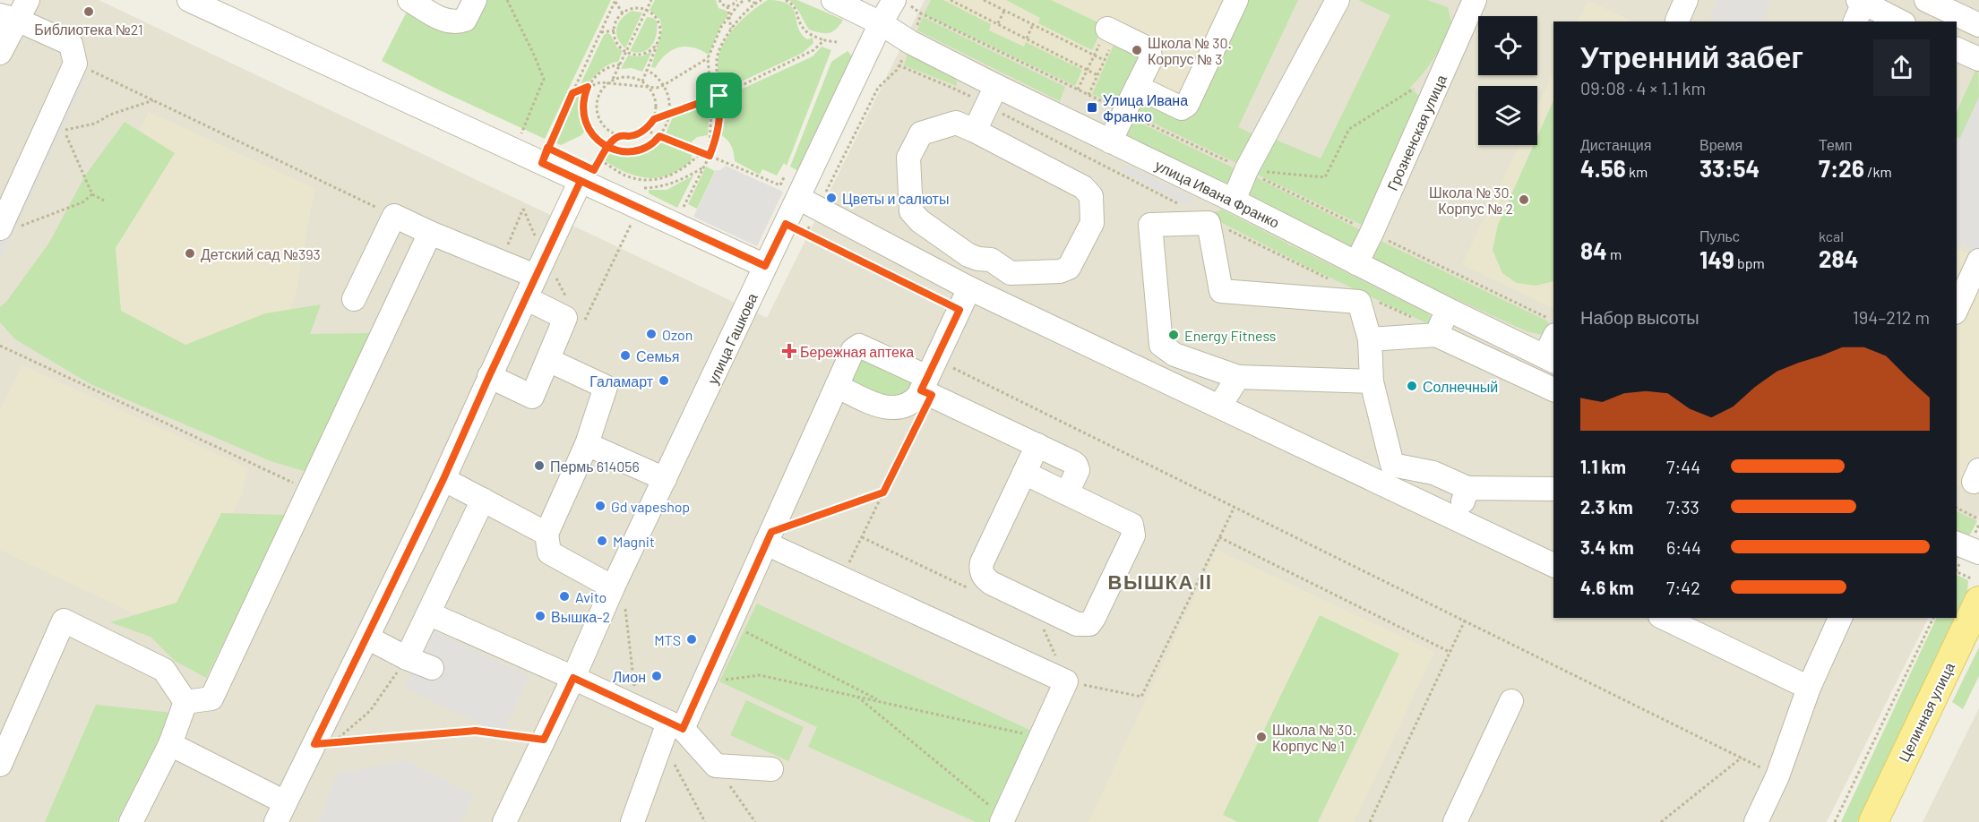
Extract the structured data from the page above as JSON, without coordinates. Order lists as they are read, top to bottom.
{
  "streets": {
    "main road": ["Целинная улица"],
    "street": ["Грозненская улица", "улица Ивана Франко", "улица Гашкова"]
  },
  "crossings": [
    ["Грозненская улица", "улица Ивана Франко"],
    ["улица Ивана Франко", "улица Гашкова"]
  ],
  "districts": ["ВЫШКА II"],
  "places": {
    "other": [
      "Библиотека №21",
      "Школа № 30. Корпус № 3",
      "Цветы и салюты",
      "Школа № 30. Корпус № 2",
      "Детский сад №393",
      "Ozon",
      "Energy Fitness",
      "Семья",
      "Галамарт",
      "Солнечный",
      "Пермь 614056",
      "Gd vapeshop",
      "Magnit",
      "Avito",
      "Вышка-2",
      "MTS",
      "Лион",
      "Школа № 30. Корпус № 1"
    ],
    "transit": ["Улица Ивана Франко"],
    "health": ["Бережная аптека"]
  },
  "page": {
    "heading": ["Утренний забег", "09:08 · 4 × 1.1 km"],
    "stats": [
      ["Дистанция", "4.56 km"],
      ["Время", "33:54"],
      ["Темп", "7:26 /km"],
      ["84 m"],
      ["Пульс", "149 bpm"],
      ["kcal", "284"]
    ],
    "chart": ["Набор высоты", "194–212 m"],
    "list": [
      {
        "name": "1.1 km",
        "note": "7:44"
      },
      {
        "name": "2.3 km",
        "note": "7:33"
      },
      {
        "name": "3.4 km",
        "note": "6:44"
      },
      {
        "name": "4.6 km",
        "note": "7:42"
      }
    ]
  }
}
